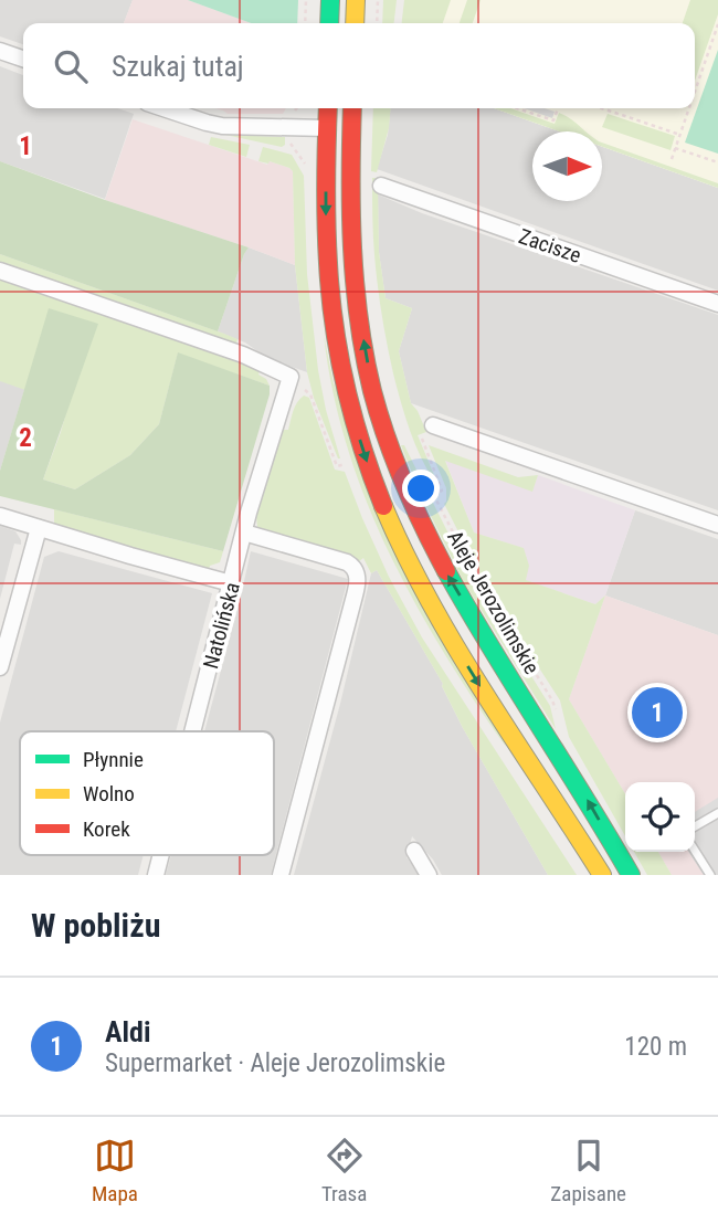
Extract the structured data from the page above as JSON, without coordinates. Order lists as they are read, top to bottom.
{
  "streets": {
    "main road": ["Aleje Jerozolimskie"],
    "street": ["Zacisze", "Natolińska"]
  },
  "legend": ["Płynnie", "Wolno", "Korek"],
  "north": "right",
  "page": {
    "search": "Szukaj tutaj",
    "pins": "1",
    "heading": "W pobliżu",
    "list": [
      {
        "mark": "1",
        "name": "Aldi",
        "note": "Supermarket · Aleje Jerozolimskie",
        "value": "120 m"
      }
    ],
    "nav": ["Mapa", "Trasa", "Zapisane"]
  },
  "grid": {
    "rows": ["1", "2"]
  }
}
